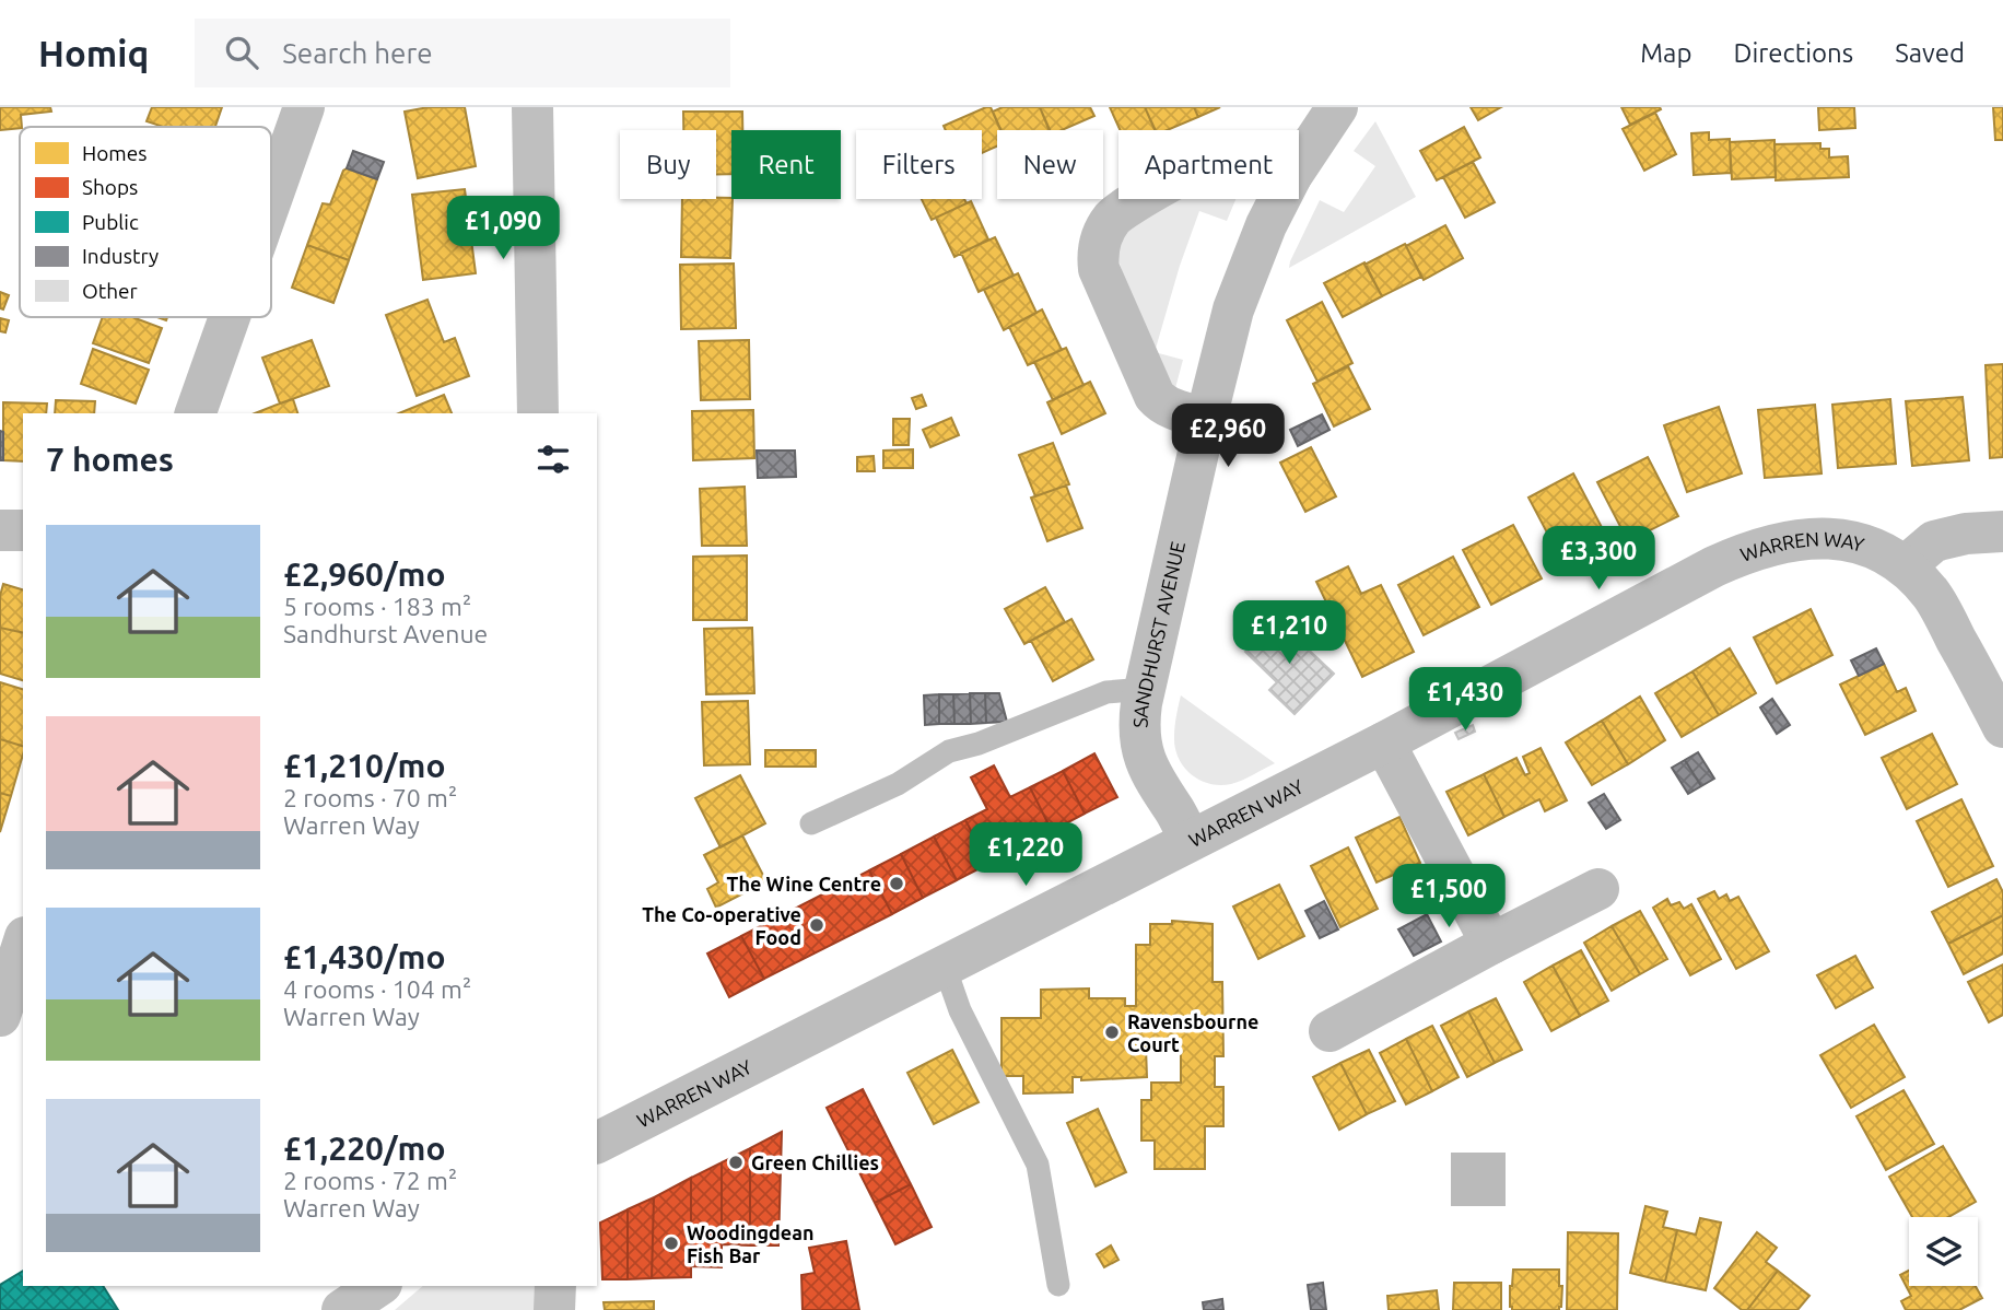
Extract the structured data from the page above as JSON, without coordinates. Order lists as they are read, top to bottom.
{
  "streets": {
    "street": ["WARREN WAY", "SANDHURST AVENUE"]
  },
  "crossings": [
    ["WARREN WAY", "SANDHURST AVENUE"]
  ],
  "places": [
    "The Wine Centre",
    "The Co-operative Food",
    "Ravensbourne Court",
    "Green Chillies",
    "Woodingdean Fish Bar"
  ],
  "legend": [
    "Homes",
    "Shops",
    "Public",
    "Industry",
    "Other"
  ],
  "page": {
    "header": "Homiq",
    "search": "Search here",
    "nav": ["Map", "Directions", "Saved"],
    "chip": [
      "Buy",
      "Rent",
      "Filters",
      "New",
      "Apartment"
    ],
    "price": [
      "£1,090",
      "£2,960",
      "£3,300",
      "£1,210",
      "£1,430",
      "£1,220",
      "£1,500"
    ],
    "heading": "7 homes",
    "list": [
      {
        "name": "£2,960/mo",
        "note": "5 rooms · 183 m² · Sandhurst Avenue"
      },
      {
        "name": "£1,210/mo",
        "note": "2 rooms · 70 m² · Warren Way"
      },
      {
        "name": "£1,430/mo",
        "note": "4 rooms · 104 m² · Warren Way"
      },
      {
        "name": "£1,220/mo",
        "note": "2 rooms · 72 m² · Warren Way"
      }
    ]
  }
}
